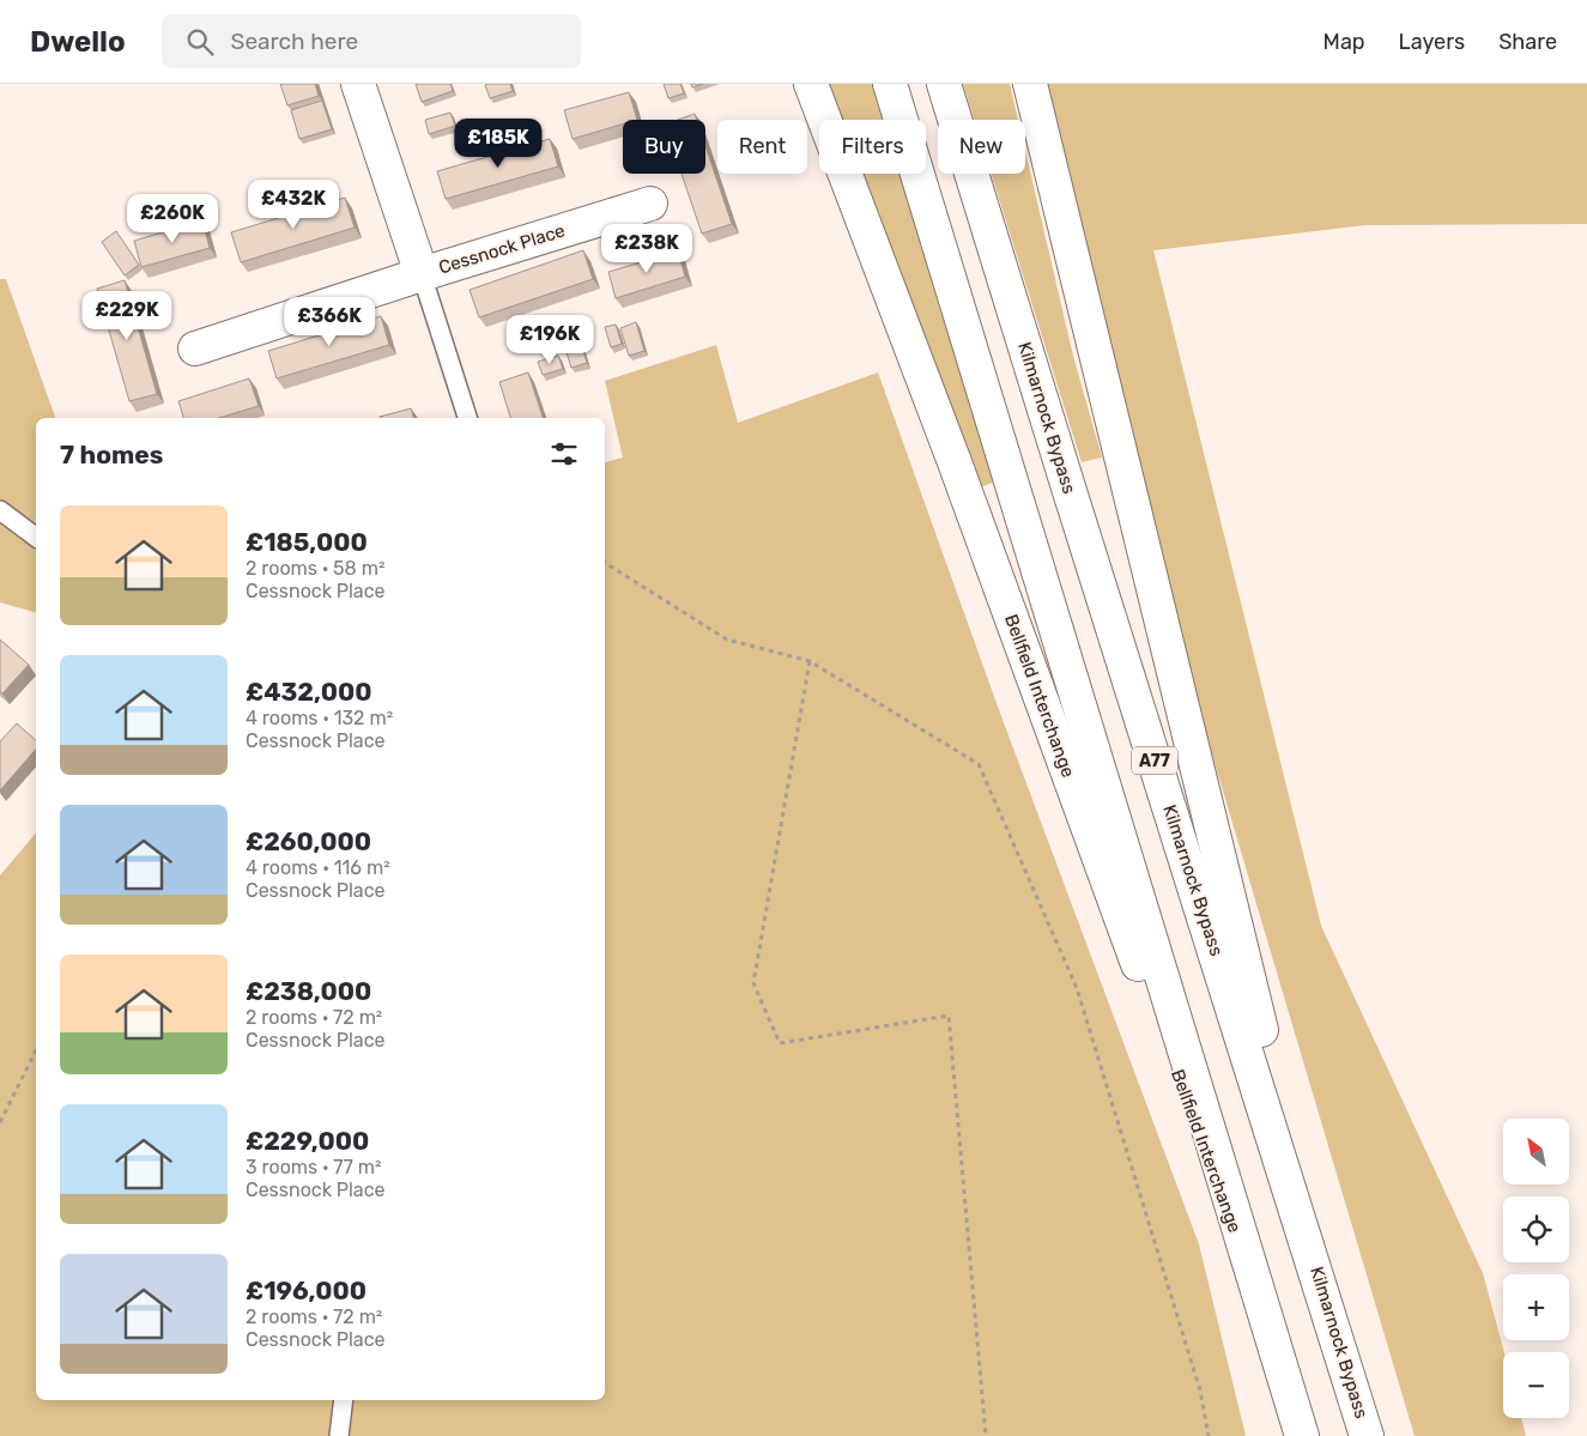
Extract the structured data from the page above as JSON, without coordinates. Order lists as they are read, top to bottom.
{
  "streets": {
    "main road": [
      "Cessnock Place",
      "Kilmarnock Bypass",
      "Bellfield Interchange",
      "A77"
    ]
  },
  "crossings": [
    ["Kilmarnock Bypass", "A77"]
  ],
  "north": "top left",
  "page": {
    "header": "Dwello",
    "search": "Search here",
    "nav": ["Map", "Layers", "Share"],
    "price": [
      "£185K",
      "£432K",
      "£260K",
      "£238K",
      "£229K",
      "£366K",
      "£196K"
    ],
    "chip": [
      "Buy",
      "Rent",
      "Filters",
      "New"
    ],
    "heading": "7 homes",
    "list": [
      {
        "name": "£185,000",
        "note": "2 rooms · 58 m² · Cessnock Place"
      },
      {
        "name": "£432,000",
        "note": "4 rooms · 132 m² · Cessnock Place"
      },
      {
        "name": "£260,000",
        "note": "4 rooms · 116 m² · Cessnock Place"
      },
      {
        "name": "£238,000",
        "note": "2 rooms · 72 m² · Cessnock Place"
      },
      {
        "name": "£229,000",
        "note": "3 rooms · 77 m² · Cessnock Place"
      },
      {
        "name": "£196,000",
        "note": "2 rooms · 72 m² · Cessnock Place"
      }
    ],
    "map_buttons": ["+", "−"]
  }
}
